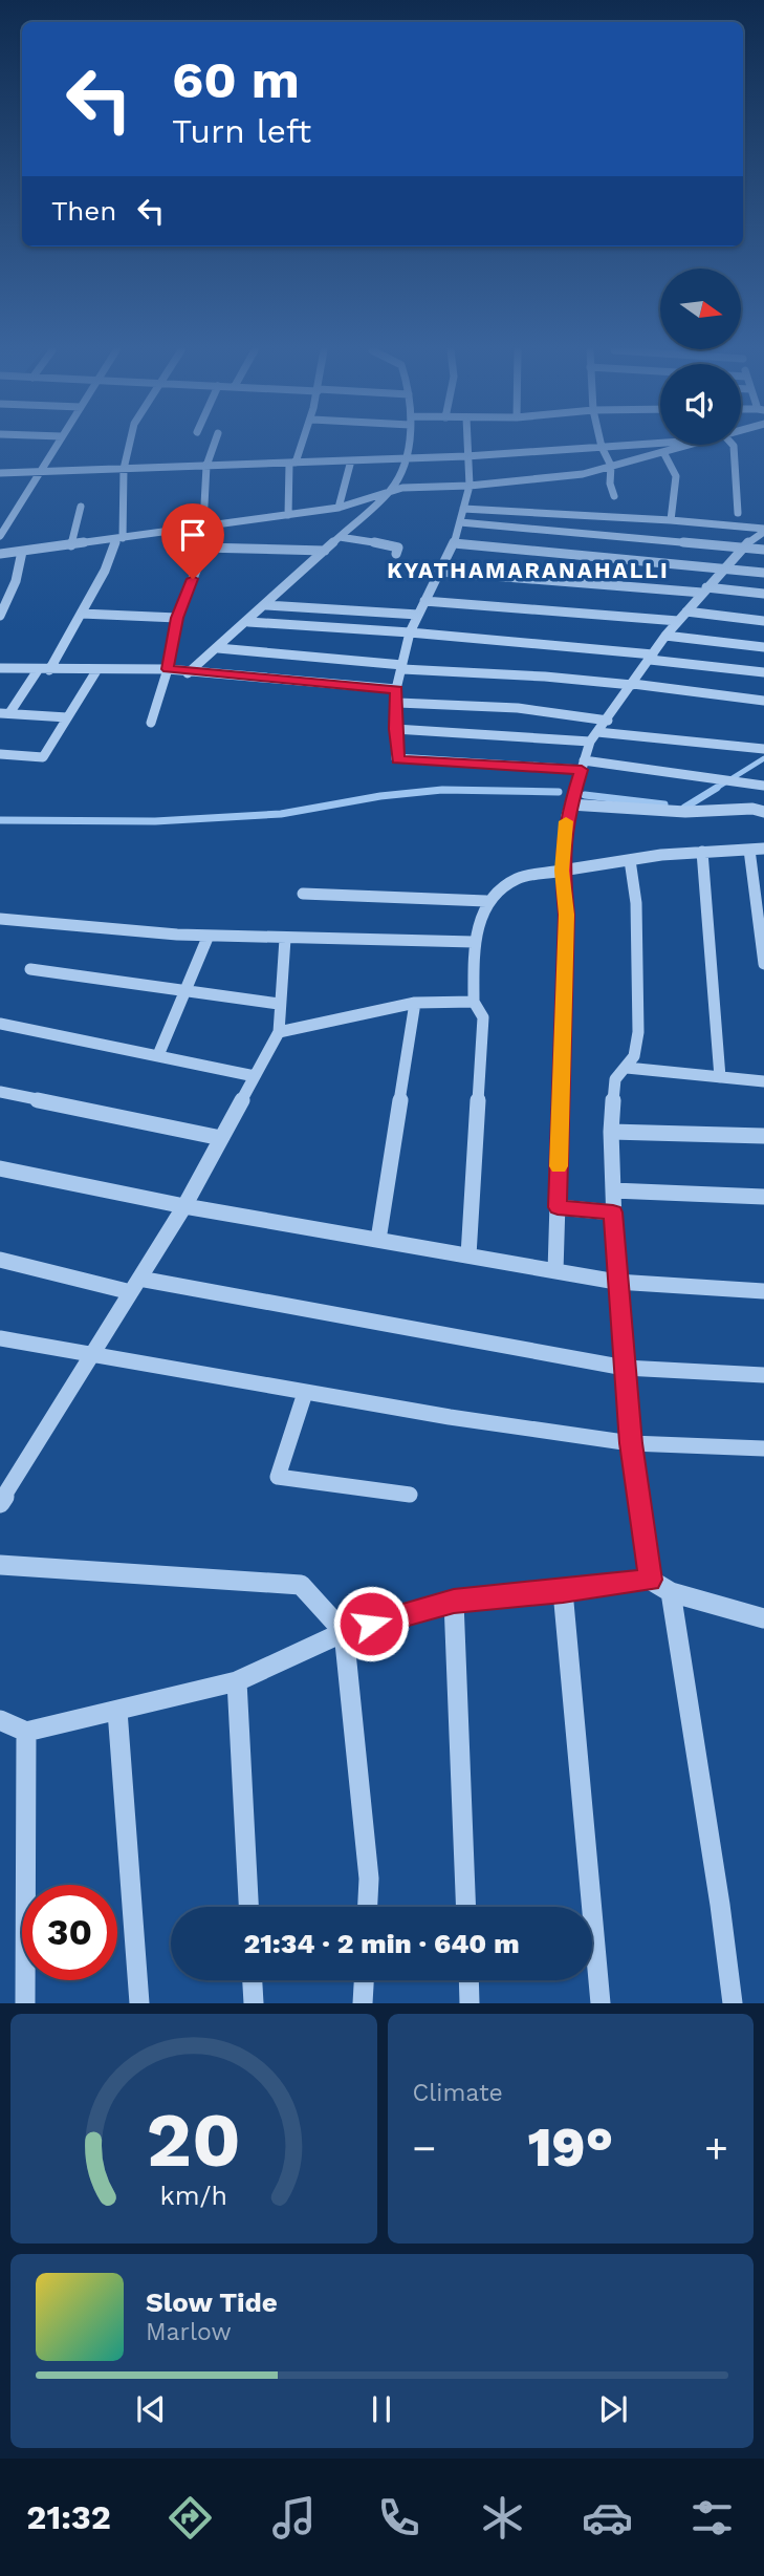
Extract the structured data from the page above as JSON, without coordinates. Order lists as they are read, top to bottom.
{
  "districts": ["KYATHAMARANAHALLI"],
  "north": "right",
  "page": {
    "turn": ["60 m", "Turn left"],
    "then": "Then",
    "limit": "30",
    "trip": "21:34 · 2 min · 640 m",
    "tile": "Climate",
    "heat": ["−", "19°", "+"],
    "song": ["Slow Tide", "Marlow"],
    "tabs": "21:32",
    "gauge": ["20", "km/h"]
  }
}
